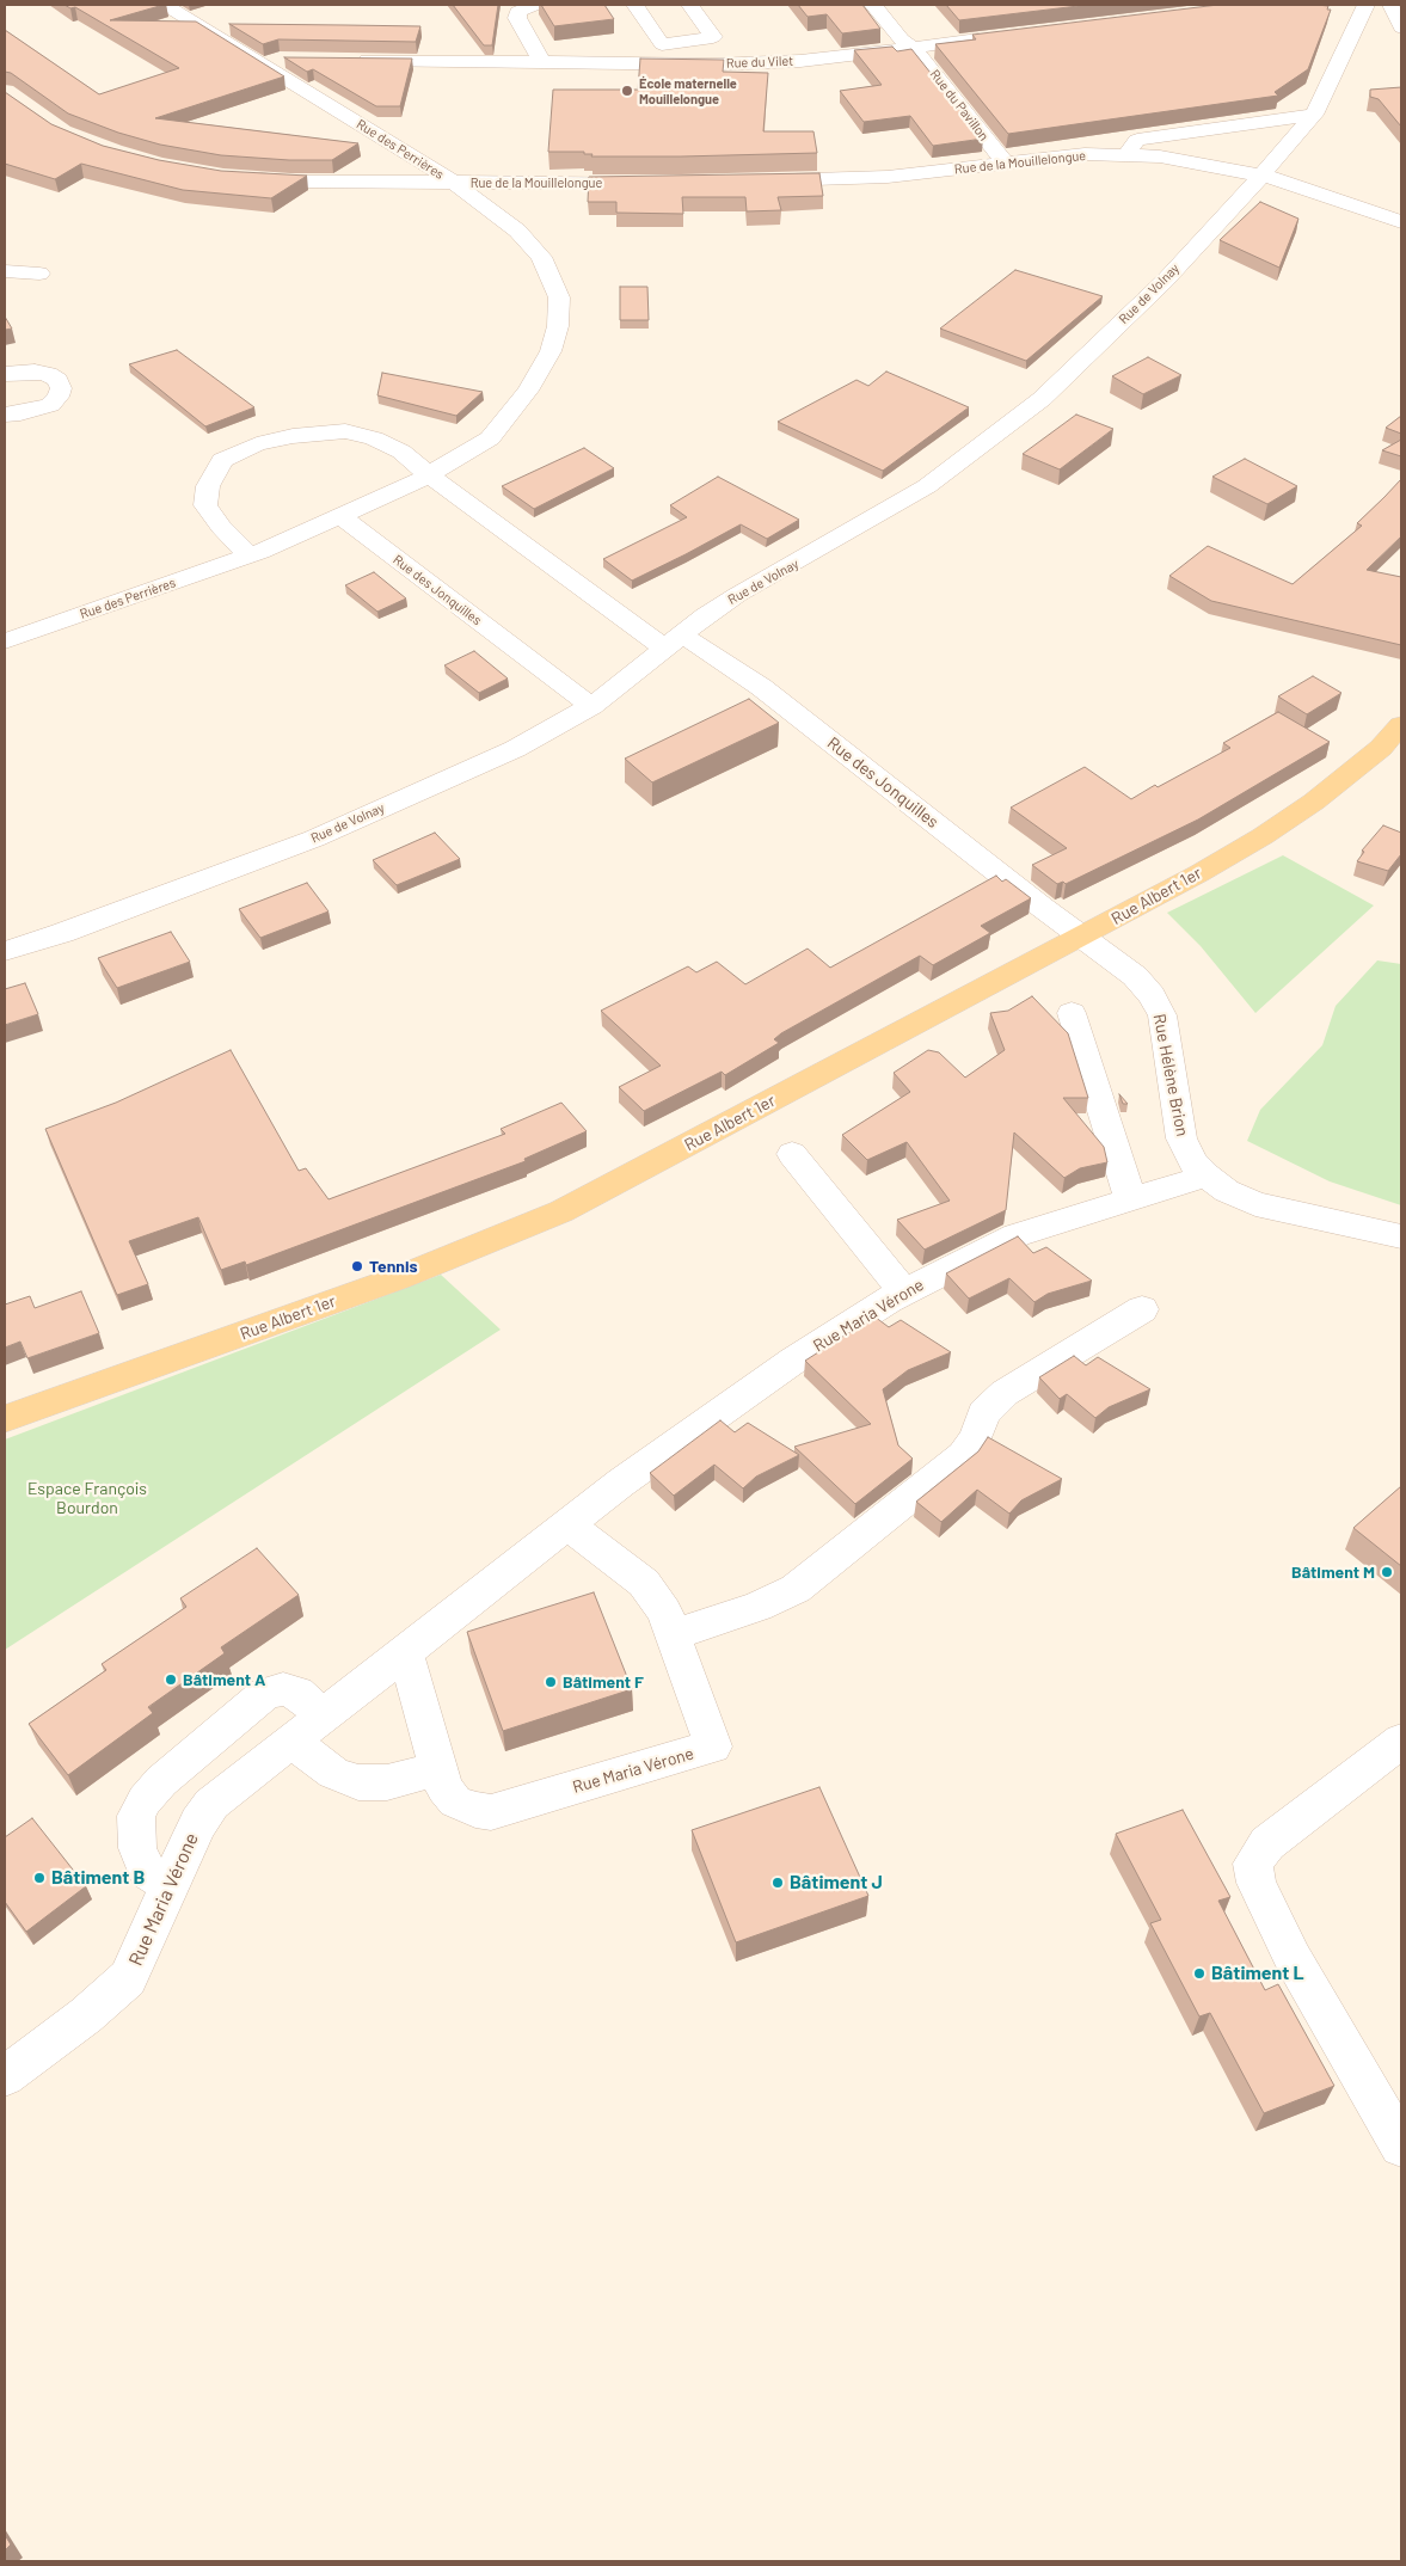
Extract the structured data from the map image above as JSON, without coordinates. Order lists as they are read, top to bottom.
{
  "streets": {
    "main road": ["Rue Albert 1er"],
    "street": [
      "Rue du Vilet",
      "Rue du Pavillon",
      "Rue des Perrières",
      "Rue de la Mouillelongue",
      "Rue de Volnay",
      "Rue des Jonquilles",
      "Rue Hélène Brion",
      "Rue Maria Vérone"
    ]
  },
  "crossings": [
    ["Rue du Vilet", "Rue du Pavillon"],
    ["Rue du Pavillon", "Rue de la Mouillelongue"],
    ["Rue des Perrières", "Rue de la Mouillelongue"],
    ["Rue des Perrières", "Rue des Jonquilles"],
    ["Rue de la Mouillelongue", "Rue de Volnay"],
    ["Rue de Volnay", "Rue des Jonquilles"],
    ["Rue des Jonquilles", "Rue Albert 1er"],
    ["Rue des Jonquilles", "Rue Hélène Brion"],
    ["Rue Albert 1er", "Rue Hélène Brion"],
    ["Rue Hélène Brion", "Rue Maria Vérone"]
  ],
  "parks": ["Espace François Bourdon"],
  "places": [
    "École maternelle Mouillelongue",
    "Tennis",
    "Bâtiment M",
    "Bâtiment A",
    "Bâtiment F",
    "Bâtiment B",
    "Bâtiment J",
    "Bâtiment L"
  ]
}
